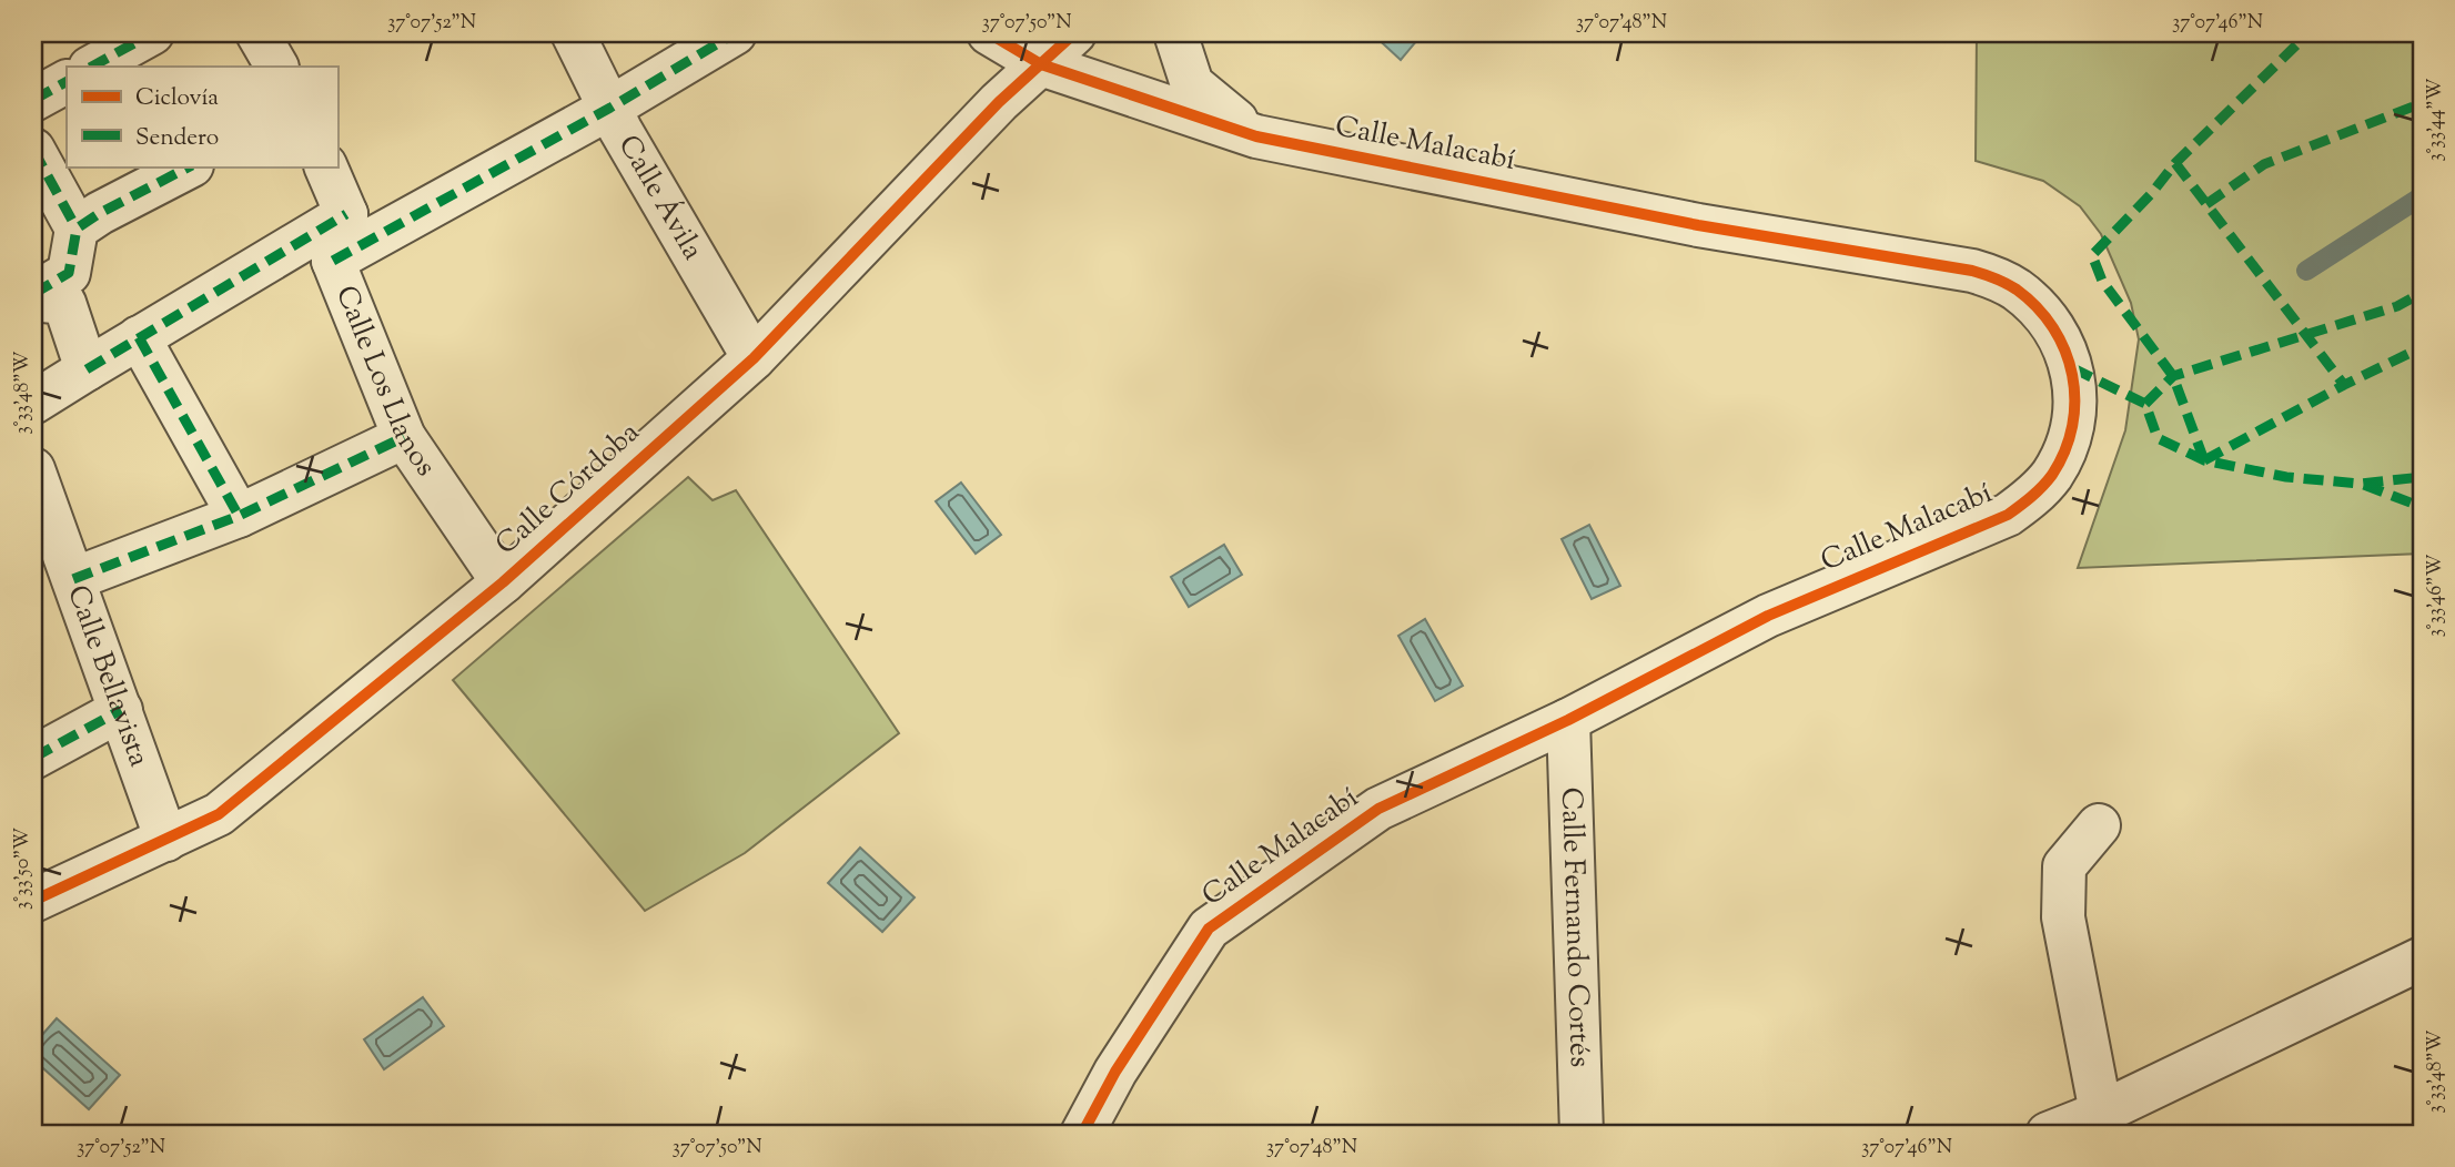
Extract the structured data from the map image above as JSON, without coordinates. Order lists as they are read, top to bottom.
{
  "streets": {
    "street": [
      "Calle Malacabí",
      "Calle Ávila",
      "Calle Los Llanos",
      "Calle Córdoba",
      "Calle Bellavista",
      "Calle Fernando Cortés"
    ]
  },
  "crossings": [
    ["Calle Malacabí", "Calle Córdoba"],
    ["Calle Malacabí", "Calle Fernando Cortés"],
    ["Calle Ávila", "Calle Córdoba"],
    ["Calle Los Llanos", "Calle Córdoba"],
    ["Calle Córdoba", "Calle Bellavista"]
  ],
  "legend": ["Ciclovía", "Sendero"],
  "coordinates": [
    "37°07'52\"N",
    "37°07'50\"N",
    "37°07'48\"N",
    "37°07'46\"N",
    "3°33'44\"W",
    "3°33'48\"W",
    "3°33'46\"W",
    "3°33'50\"W"
  ]
}
